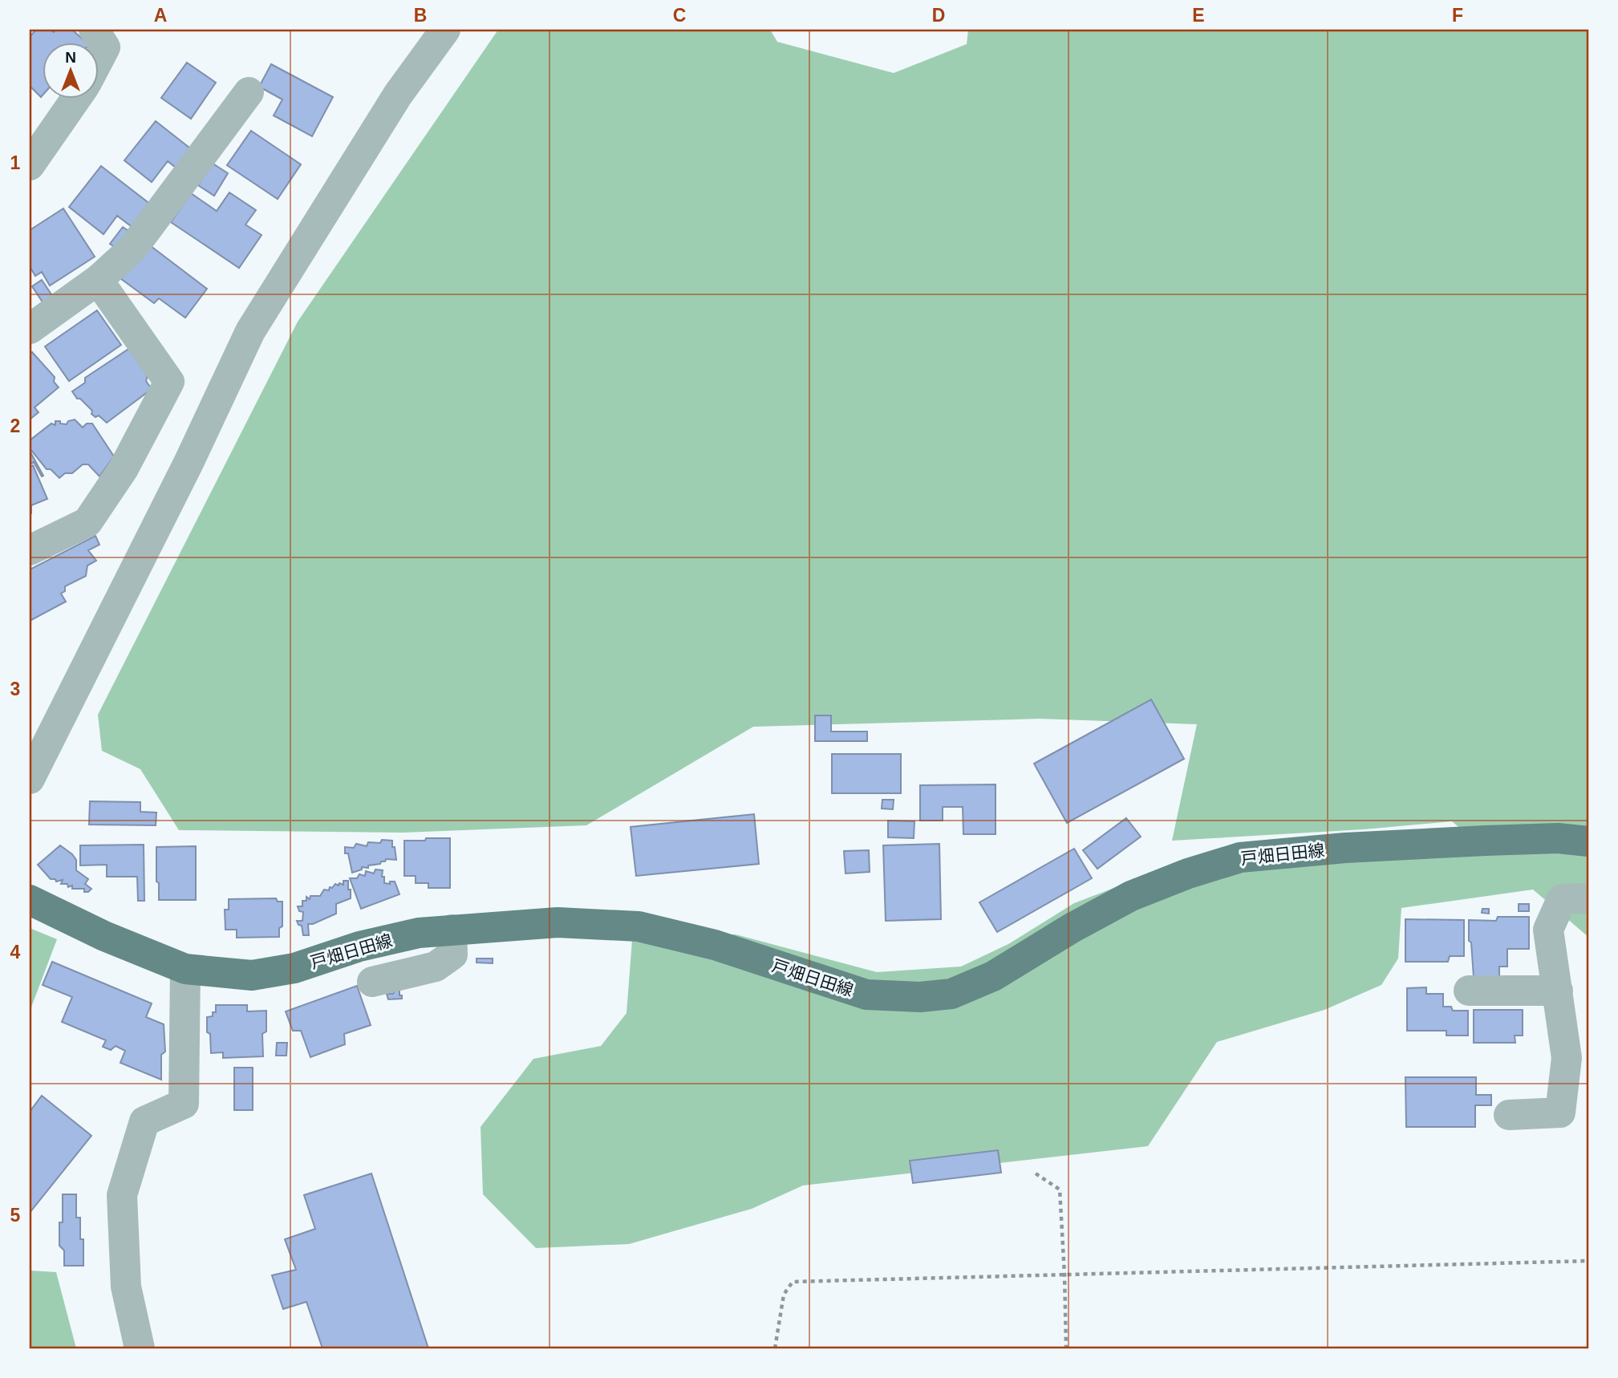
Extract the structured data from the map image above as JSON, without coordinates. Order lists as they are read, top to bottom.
{
  "streets": {
    "main road": ["戸畑日田線"]
  },
  "north": "top",
  "grid": {
    "columns": [
      "A",
      "B",
      "C",
      "D",
      "E",
      "F"
    ],
    "rows": [
      "1",
      "2",
      "3",
      "4",
      "5"
    ]
  }
}
